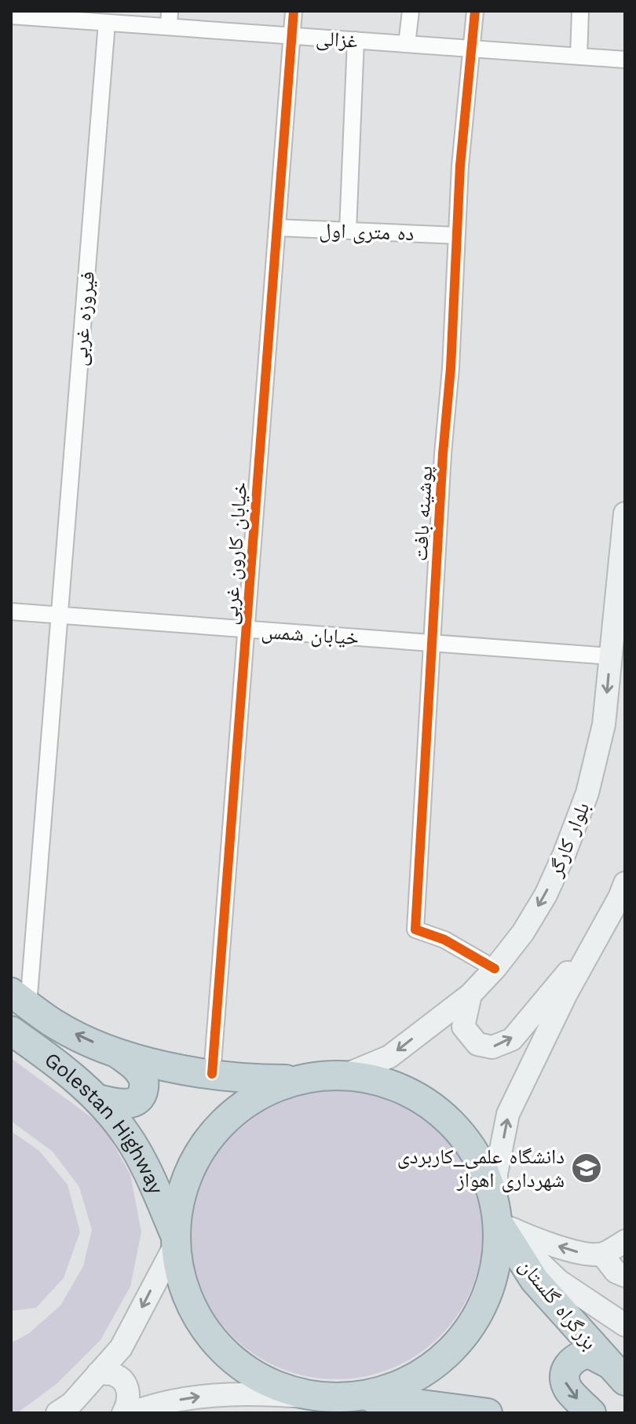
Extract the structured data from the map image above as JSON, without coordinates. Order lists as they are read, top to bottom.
{
  "streets": {
    "highway": ["Golestan Highway", "بزرگراه گلستان"],
    "main road": ["بلوار کارگر"],
    "street": [
      "غزالی",
      "ده متری اول",
      "فیروزه غربی",
      "پوشینه بافت",
      "خیابان کارون غربی",
      "خیابان شمس"
    ]
  },
  "crossings": [
    ["غزالی", "فیروزه غربی"],
    ["غزالی", "پوشینه بافت"],
    ["غزالی", "خیابان کارون غربی"],
    ["ده متری اول", "پوشینه بافت"],
    ["ده متری اول", "خیابان کارون غربی"],
    ["فیروزه غربی", "خیابان شمس"],
    ["فیروزه غربی", "Golestan Highway"],
    ["پوشینه بافت", "خیابان شمس"],
    ["پوشینه بافت", "بلوار کارگر"],
    ["خیابان کارون غربی", "خیابان شمس"],
    ["خیابان کارون غربی", "Golestan Highway"],
    ["خیابان شمس", "بلوار کارگر"]
  ],
  "places": {
    "school or university": ["دانشگاه علمی_کاربردی شهرداری اهواز"]
  }
}
